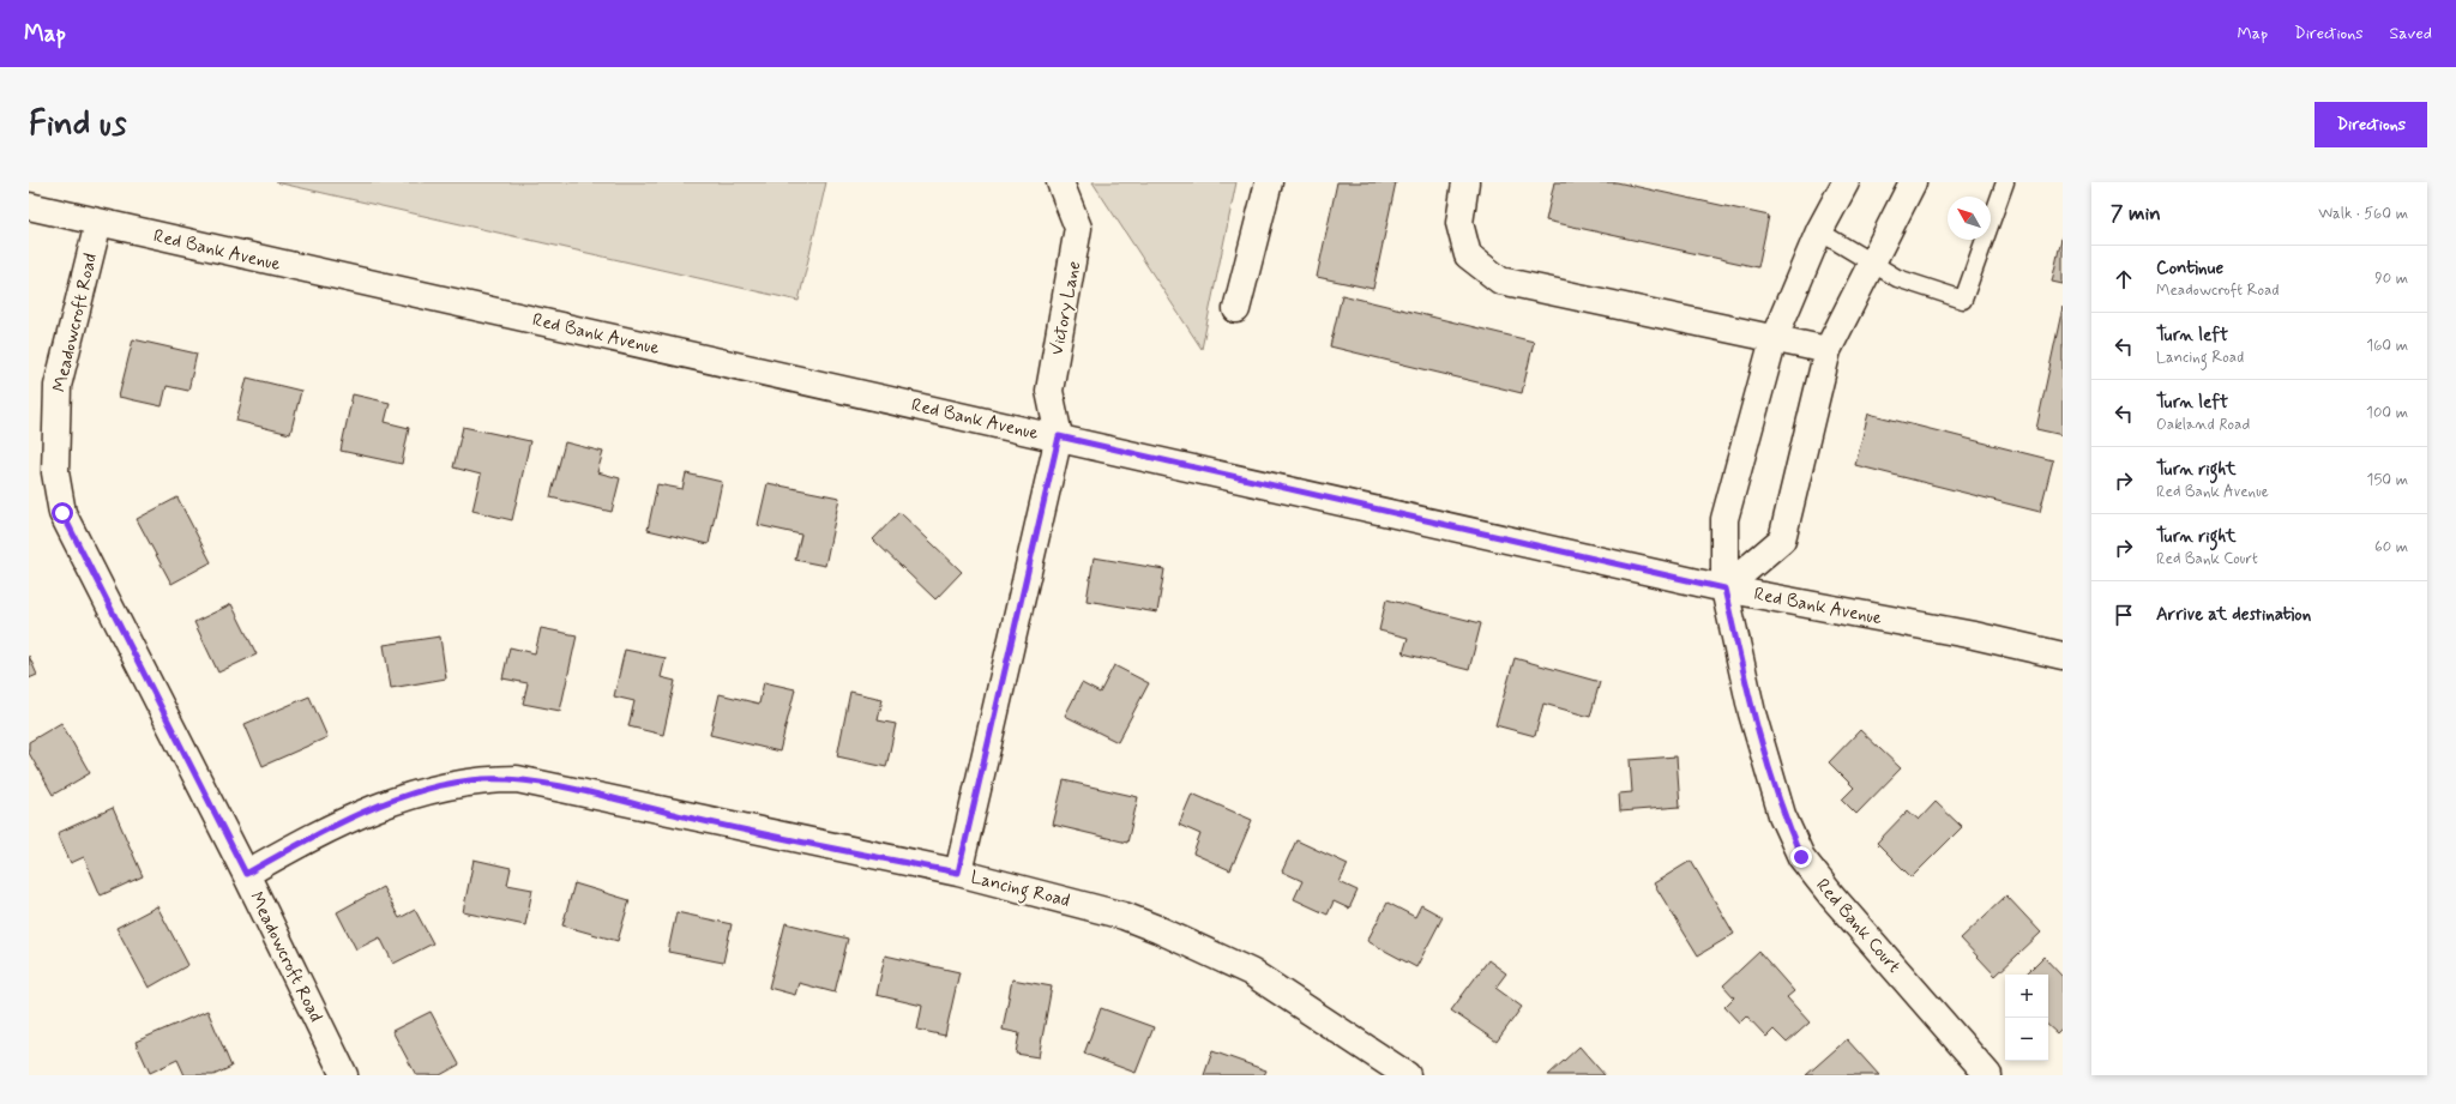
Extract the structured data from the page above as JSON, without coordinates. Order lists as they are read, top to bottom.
{
  "streets": {
    "street": [
      "Red Bank Avenue",
      "Victory Lane",
      "Meadowcroft Road",
      "Lancing Road",
      "Red Bank Court"
    ]
  },
  "crossings": [
    ["Red Bank Avenue", "Victory Lane"],
    ["Red Bank Avenue", "Meadowcroft Road"],
    ["Red Bank Avenue", "Red Bank Court"],
    ["Meadowcroft Road", "Lancing Road"]
  ],
  "north": "top left",
  "page": {
    "header": "Map",
    "nav": ["Map", "Directions", "Saved"],
    "buttons": "Directions",
    "title": "Find us",
    "heading": ["7 min", "Walk · 560 m"],
    "list": [
      ["Continue", "Meadowcroft Road", "90 m"],
      ["Turn left", "Lancing Road", "160 m"],
      ["Turn left", "Oakland Road", "100 m"],
      ["Turn right", "Red Bank Avenue", "150 m"],
      ["Turn right", "Red Bank Court", "60 m"],
      "Arrive at destination"
    ],
    "map_buttons": ["+", "−"]
  }
}
